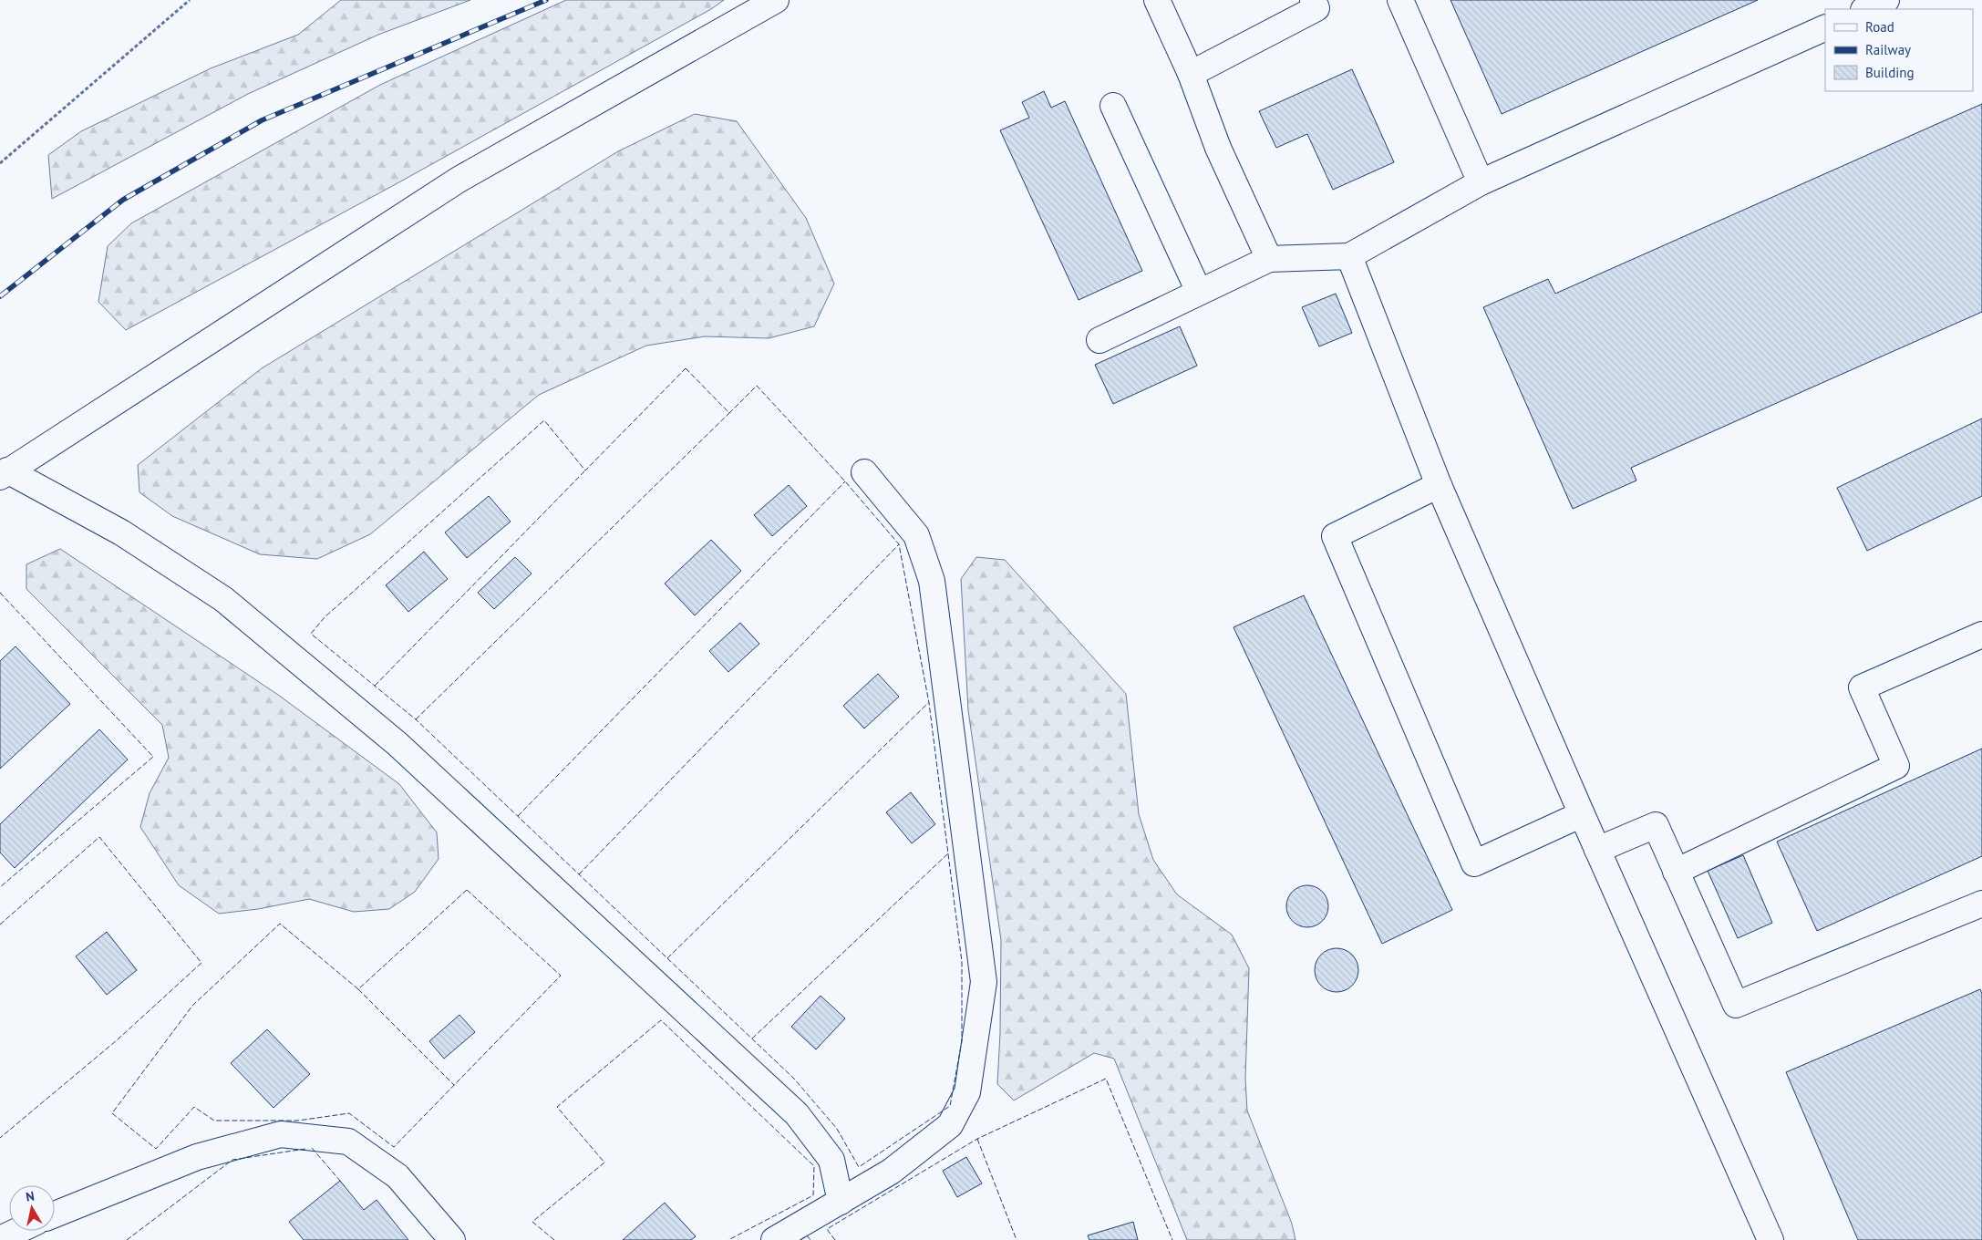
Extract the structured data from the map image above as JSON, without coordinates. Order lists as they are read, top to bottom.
{
  "legend": ["Road", "Railway", "Building"],
  "north": "top"
}
